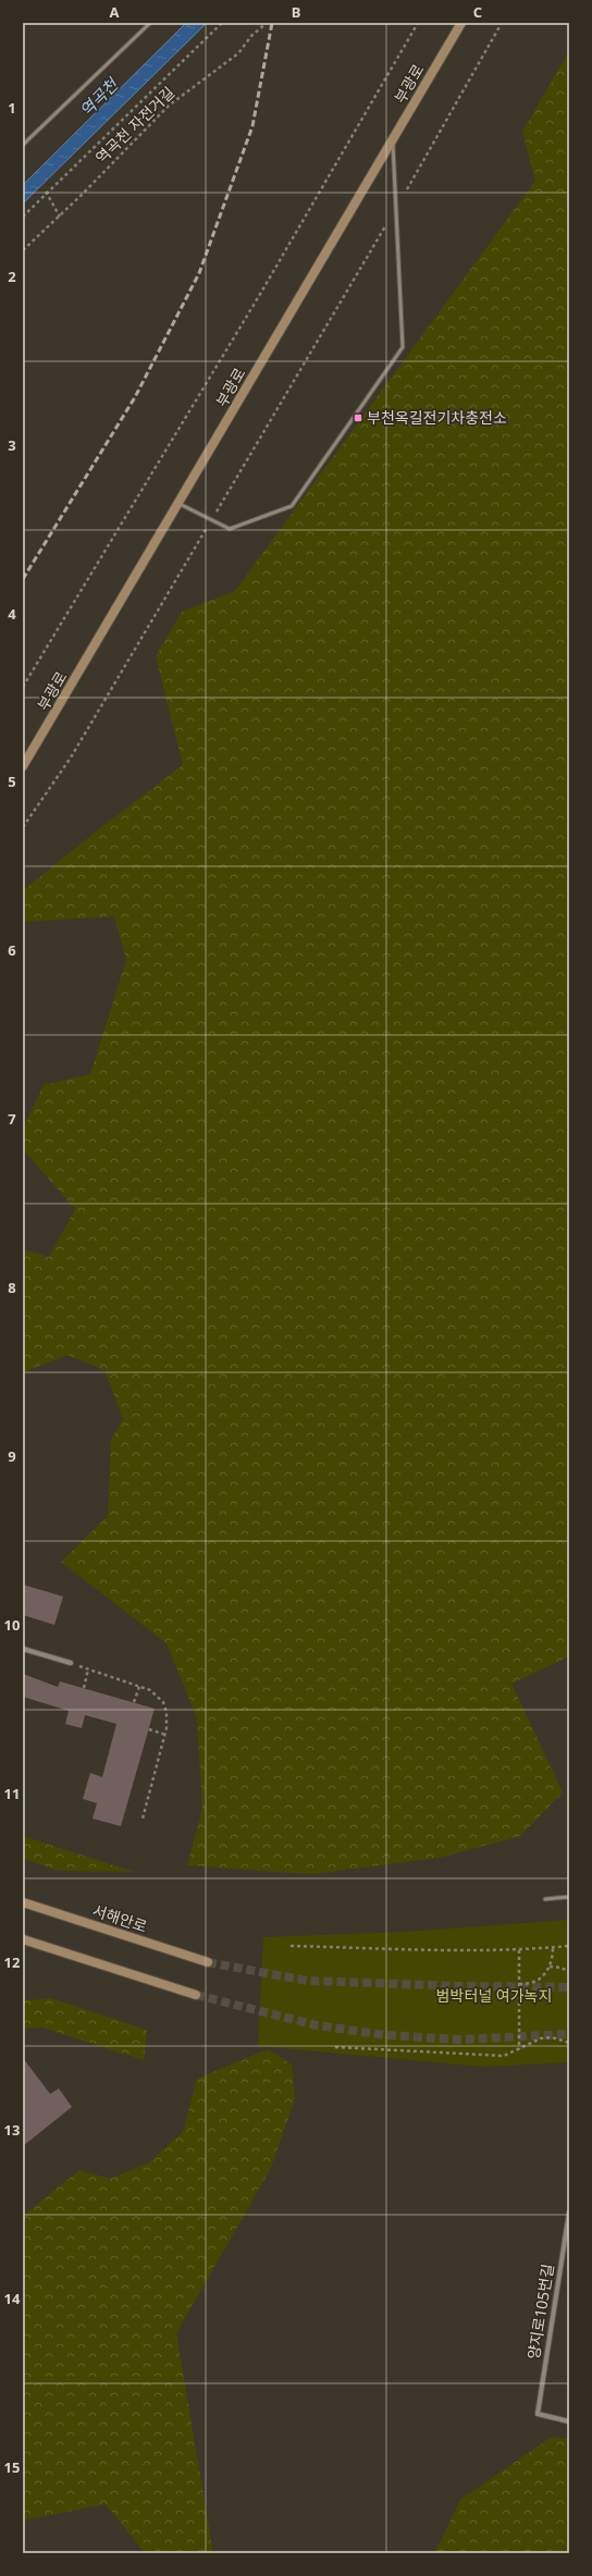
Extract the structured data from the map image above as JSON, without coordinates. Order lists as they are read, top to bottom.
{
  "streets": {
    "main road": ["부광로", "서해안로"],
    "street": ["양지로105번길"],
    "path": ["역곡천 자전거길"]
  },
  "water": ["역곡천"],
  "parks": ["범박터널 여가녹지"],
  "places": {
    "transit": ["부천옥길전기차충전소"]
  },
  "grid": {
    "columns": ["A", "B", "C"],
    "rows": [
      "1",
      "2",
      "3",
      "4",
      "5",
      "6",
      "7",
      "8",
      "9",
      "10",
      "11",
      "12",
      "13",
      "14",
      "15"
    ]
  }
}
